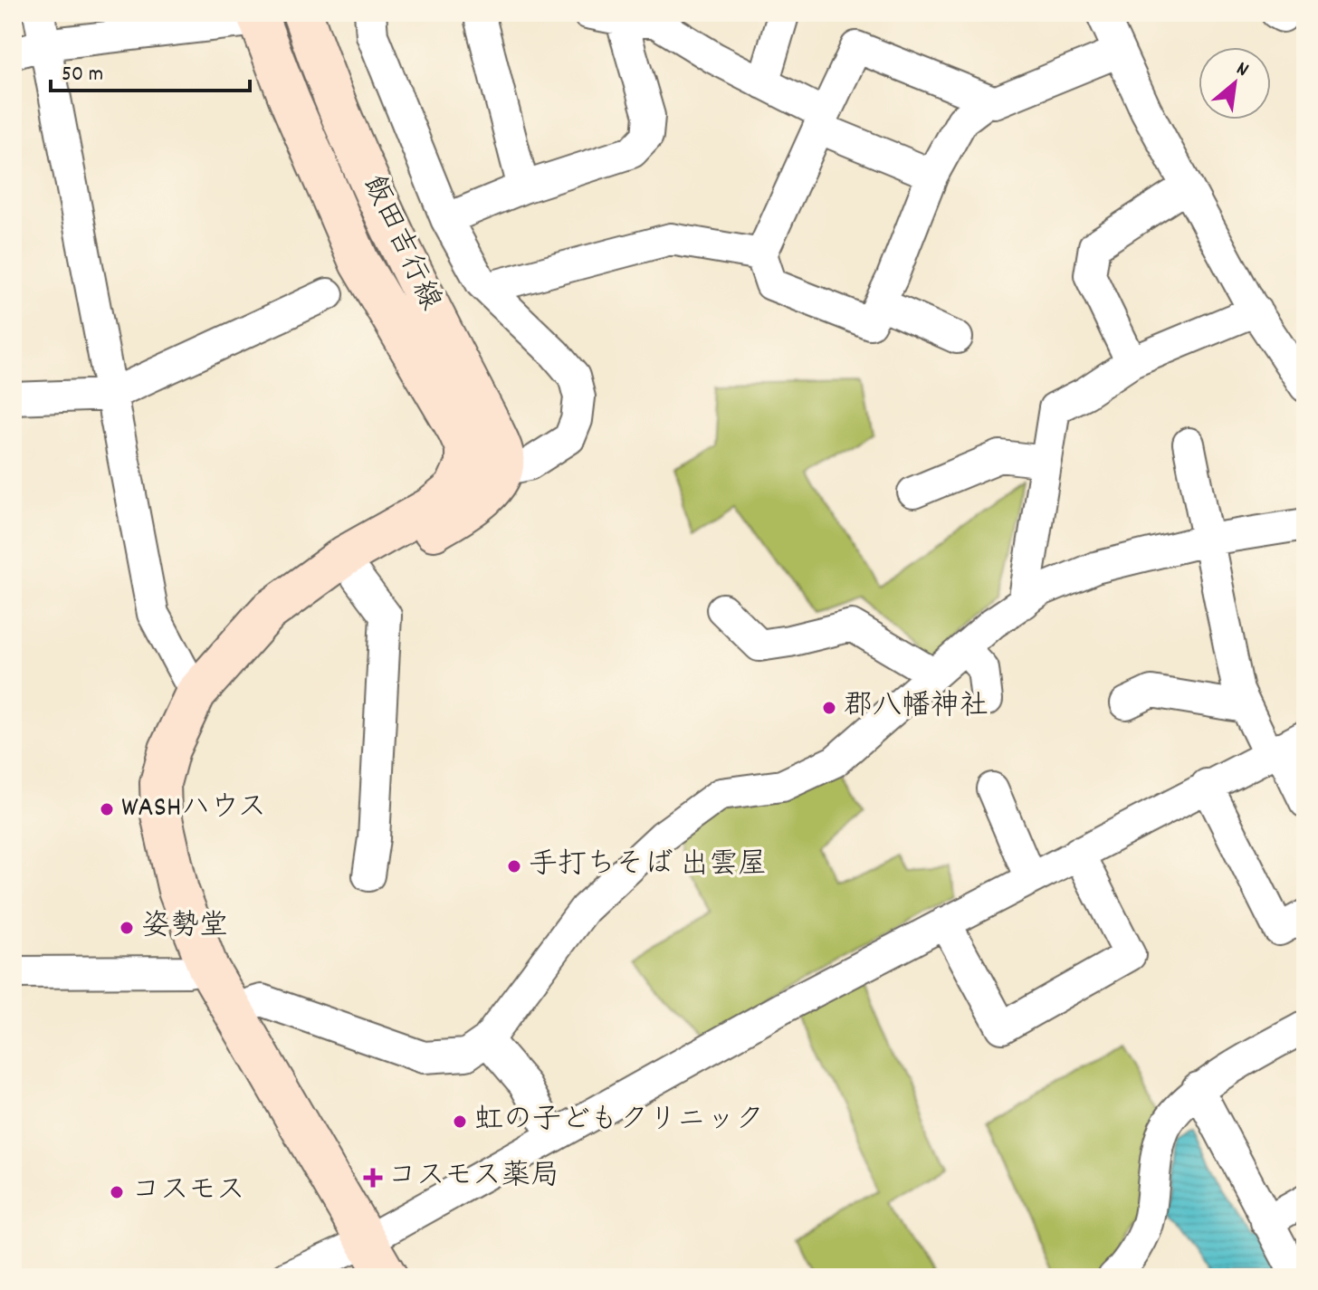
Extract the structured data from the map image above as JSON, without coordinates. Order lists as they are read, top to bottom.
{
  "streets": {
    "street": ["飯田吉行線"]
  },
  "places": {
    "other": [
      "郡八幡神社",
      "WASHハウス",
      "手打ちそば 出雲屋",
      "姿勢堂",
      "虹の子どもクリニック",
      "コスモス"
    ],
    "health": ["コスモス薬局"]
  },
  "scale_bar": "50 m",
  "north": "top right"
}
